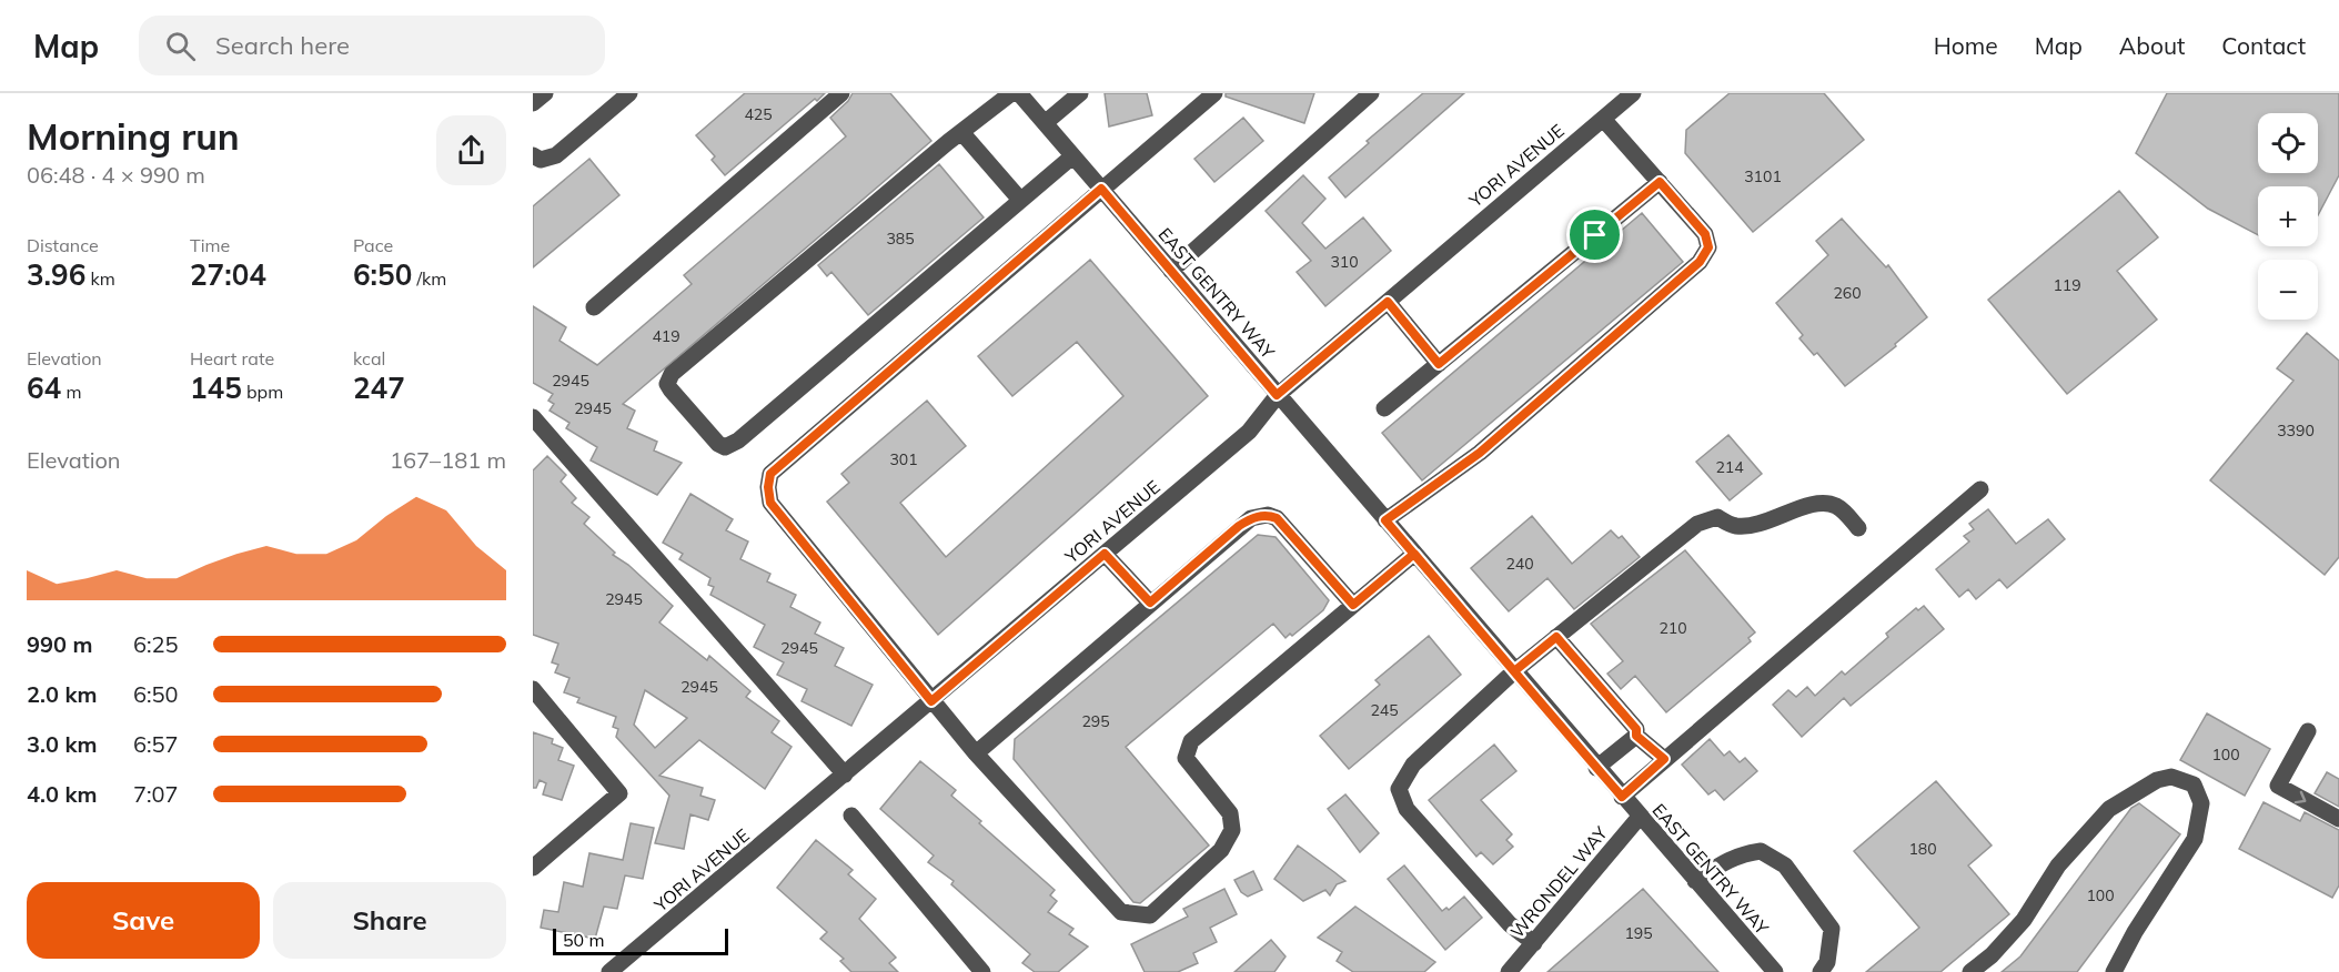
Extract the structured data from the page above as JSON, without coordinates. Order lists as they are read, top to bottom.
{
  "streets": {
    "street": ["YORI AVENUE", "EAST GENTRY WAY", "WRONDEL WAY"]
  },
  "crossings": [
    ["YORI AVENUE", "EAST GENTRY WAY"],
    ["EAST GENTRY WAY", "WRONDEL WAY"]
  ],
  "house_numbers": [
    "425",
    "3101",
    "385",
    "310",
    "119",
    "260",
    "419",
    "2945",
    "2945",
    "3390",
    "301",
    "214",
    "240",
    "2945",
    "210",
    "2945",
    "2945",
    "245",
    "295",
    "100",
    "180",
    "100",
    "195"
  ],
  "scale_bar": "50 m",
  "page": {
    "header": "Map",
    "search": "Search here",
    "nav": [
      "Home",
      "Map",
      "About",
      "Contact"
    ],
    "heading": ["Morning run", "06:48 · 4 × 990 m"],
    "map_buttons": ["+", "−"],
    "stats": [
      ["Distance", "3.96 km"],
      ["Time", "27:04"],
      ["Pace", "6:50 /km"],
      ["Elevation", "64 m"],
      ["Heart rate", "145 bpm"],
      ["kcal", "247"]
    ],
    "chart": ["Elevation", "167–181 m"],
    "list": [
      {
        "name": "990 m",
        "note": "6:25"
      },
      {
        "name": "2.0 km",
        "note": "6:50"
      },
      {
        "name": "3.0 km",
        "note": "6:57"
      },
      {
        "name": "4.0 km",
        "note": "7:07"
      }
    ],
    "buttons": ["Save", "Share"],
    "scale": "50 m"
  }
}
